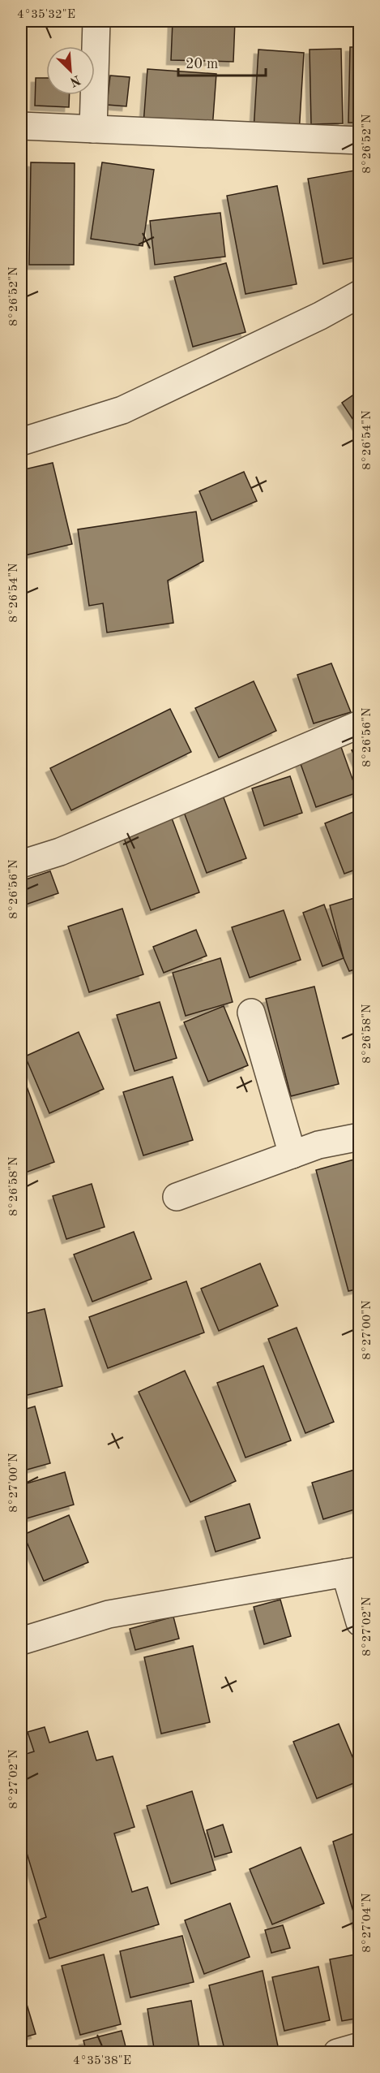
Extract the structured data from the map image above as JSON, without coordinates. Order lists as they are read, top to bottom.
{
  "scale_bar": "20 m",
  "north": "bottom right",
  "coordinates": [
    "4°35'32\"E",
    "8°26'52\"N",
    "8°26'54\"N",
    "8°26'56\"N",
    "8°26'58\"N",
    "8°27'00\"N",
    "8°27'02\"N",
    "8°27'04\"N",
    "4°35'38\"E"
  ]
}
